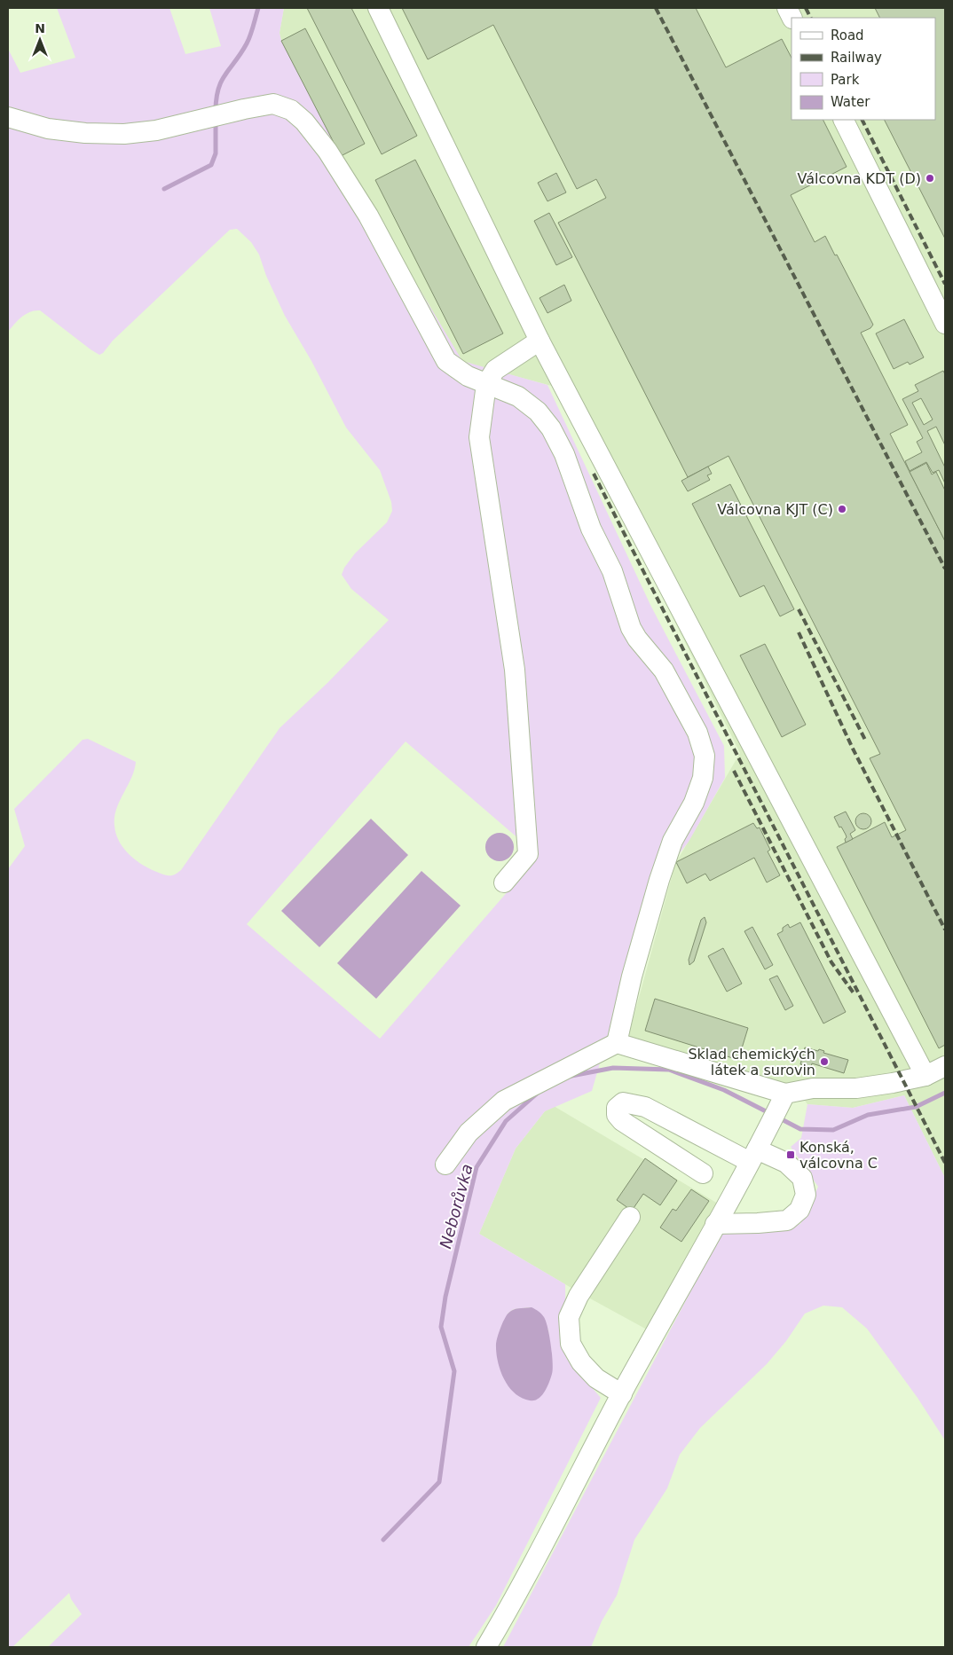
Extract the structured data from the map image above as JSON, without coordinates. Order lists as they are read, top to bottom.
{
  "water": ["Neborůvka"],
  "places": {
    "other": ["Válcovna KDT (D)", "Válcovna KJT (C)", "Sklad chemických látek a surovin"],
    "transit": ["Konská, válcovna C"]
  },
  "legend": [
    "Road",
    "Railway",
    "Park",
    "Water"
  ],
  "north": "top"
}
